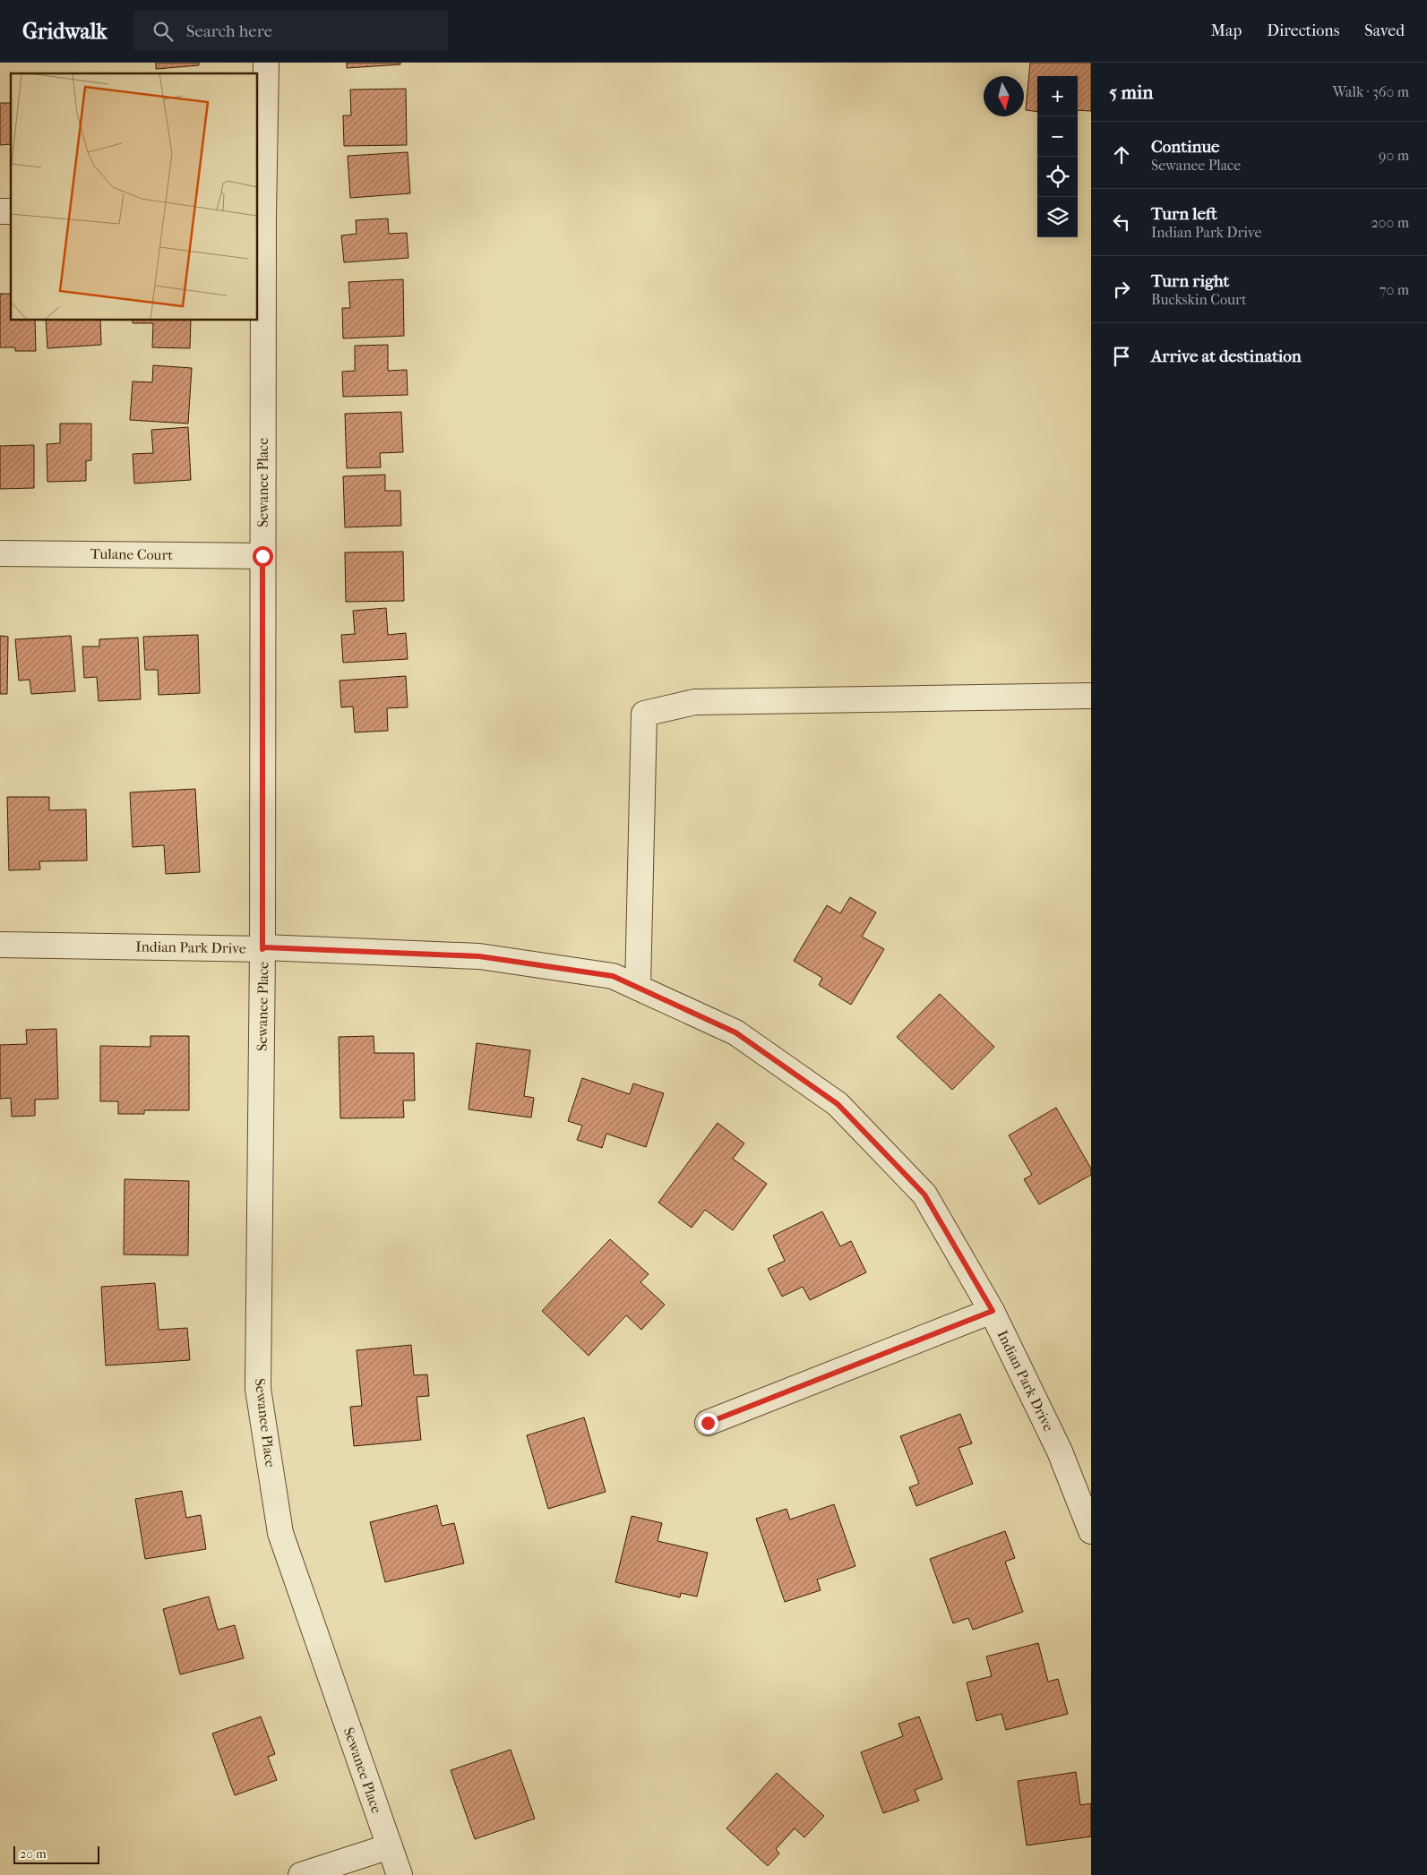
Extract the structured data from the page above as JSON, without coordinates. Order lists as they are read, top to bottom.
{
  "streets": {
    "street": ["Sewanee Place", "Tulane Court", "Indian Park Drive"]
  },
  "crossings": [
    ["Sewanee Place", "Tulane Court"],
    ["Sewanee Place", "Indian Park Drive"]
  ],
  "scale_bar": "20 m",
  "north": "bottom",
  "page": {
    "header": "Gridwalk",
    "search": "Search here",
    "nav": ["Map", "Directions", "Saved"],
    "heading": ["5 min", "Walk · 360 m"],
    "map_buttons": ["+", "−"],
    "list": [
      ["Continue", "Sewanee Place", "90 m"],
      ["Turn left", "Indian Park Drive", "200 m"],
      ["Turn right", "Buckskin Court", "70 m"],
      "Arrive at destination"
    ],
    "scale": "20 m"
  }
}
